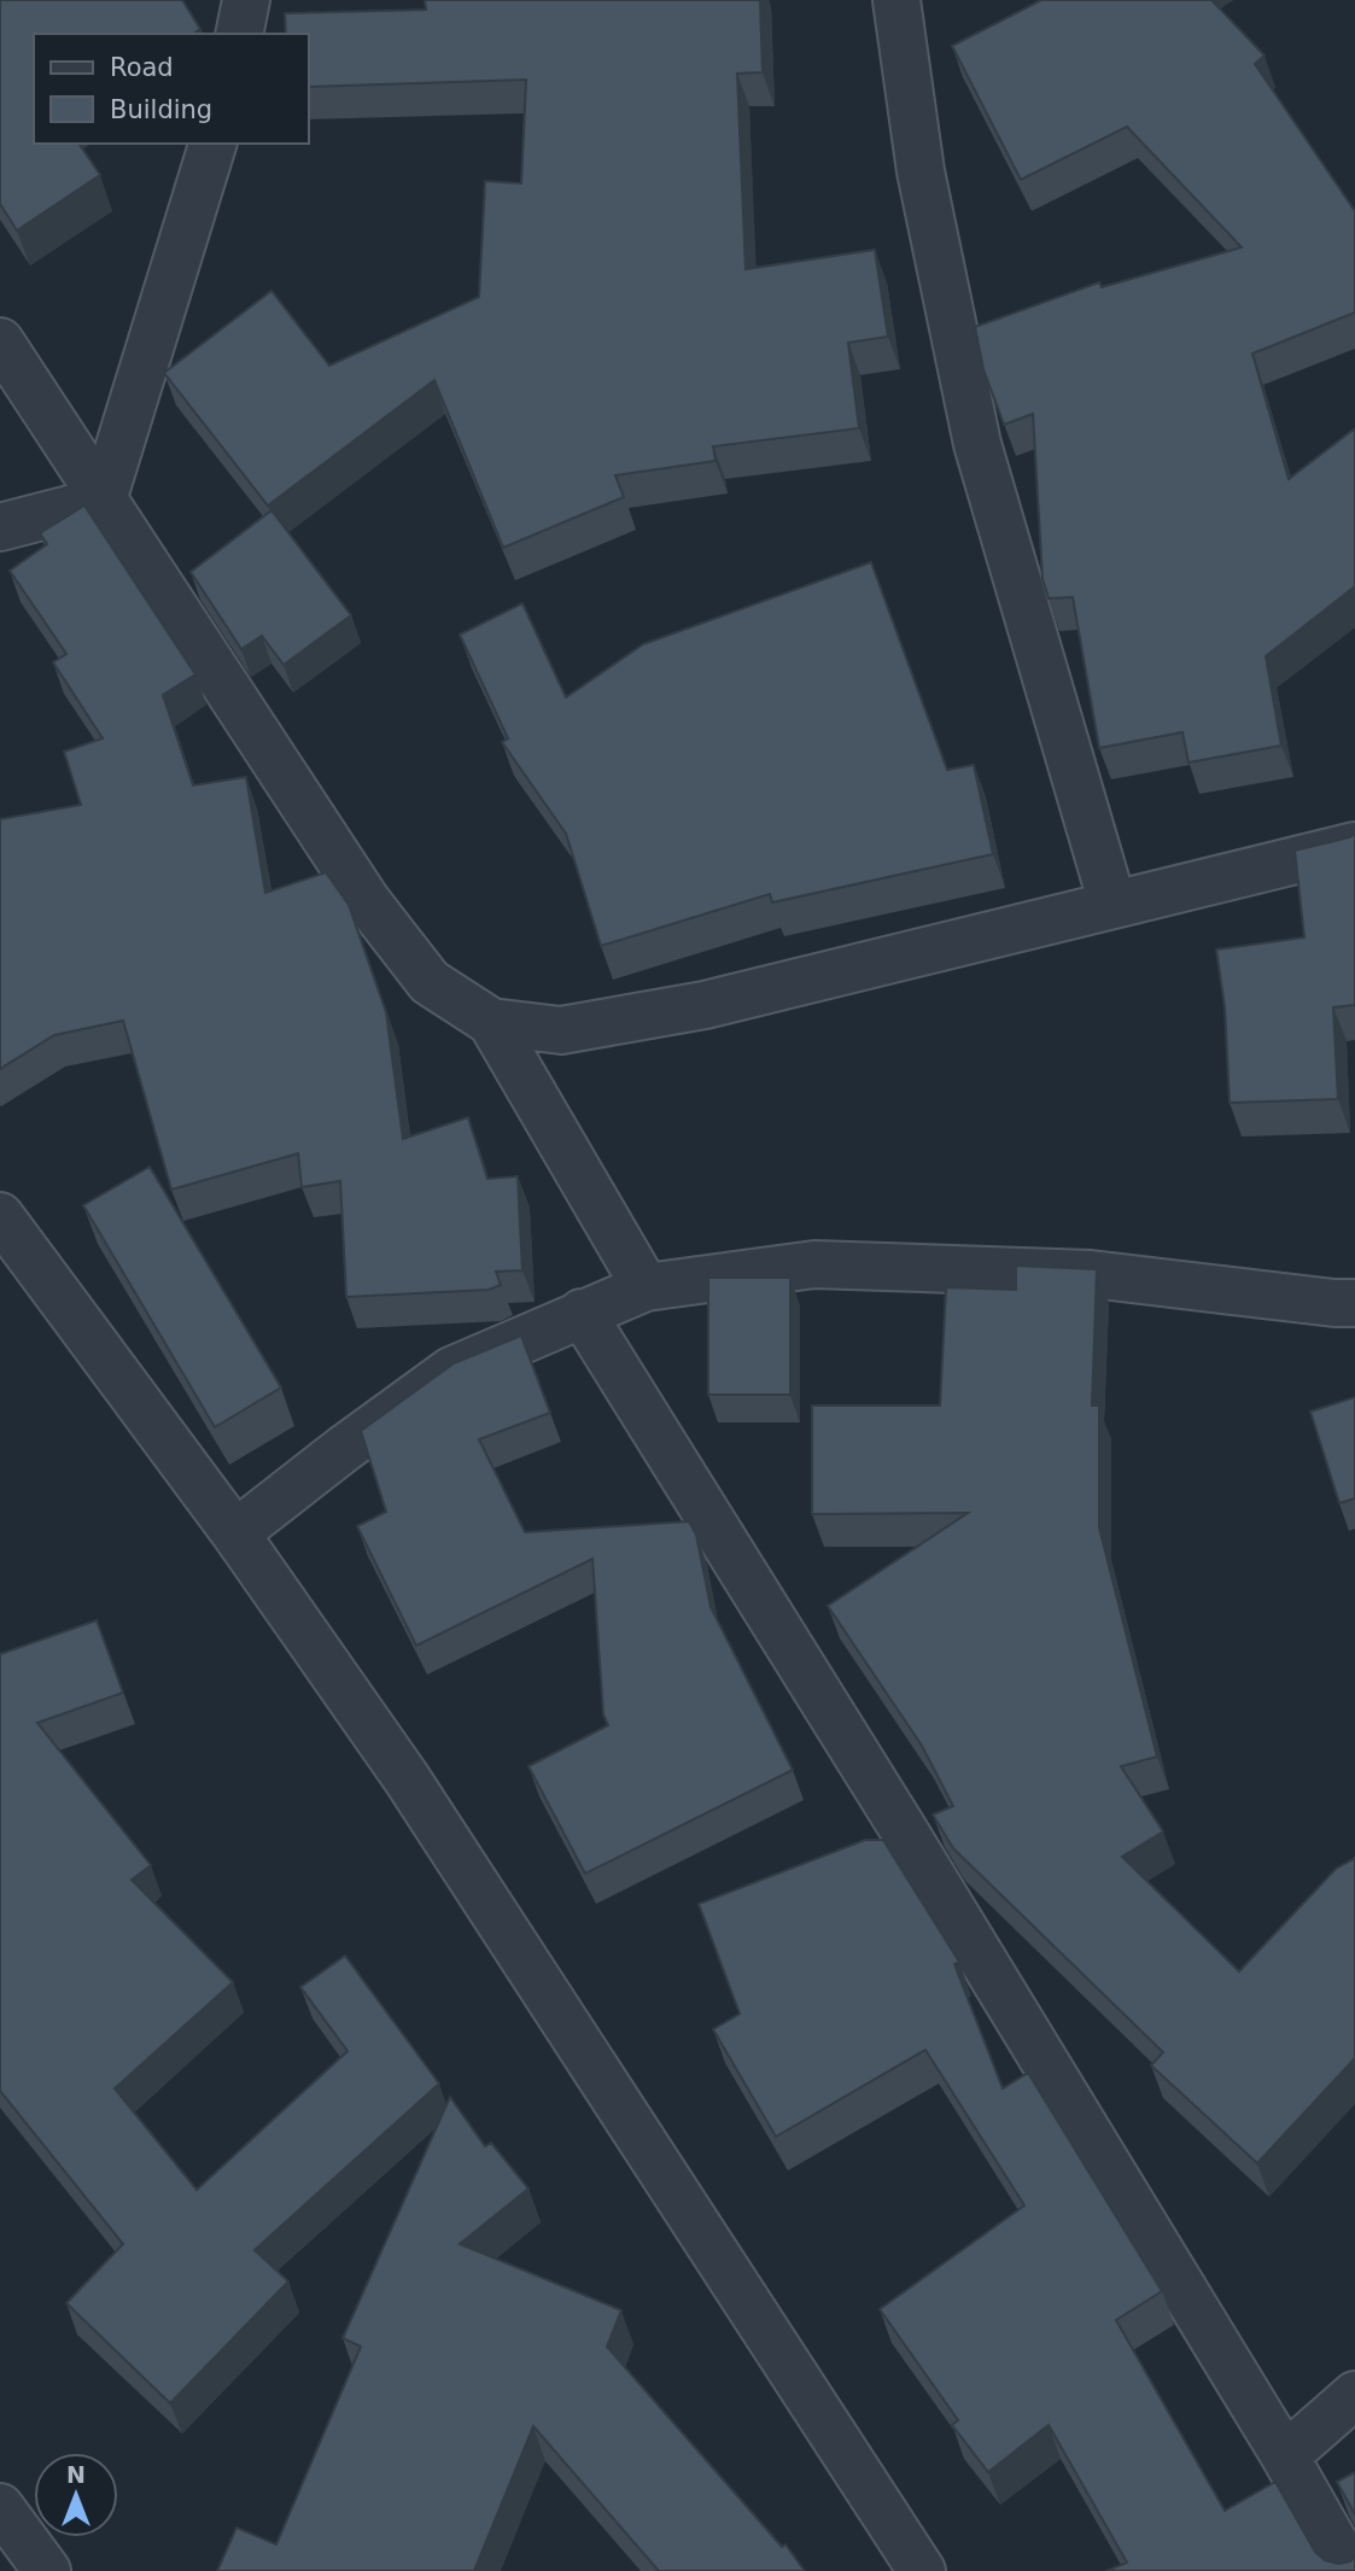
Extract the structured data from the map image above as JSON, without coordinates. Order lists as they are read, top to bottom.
{
  "legend": ["Road", "Building"],
  "north": "top"
}
